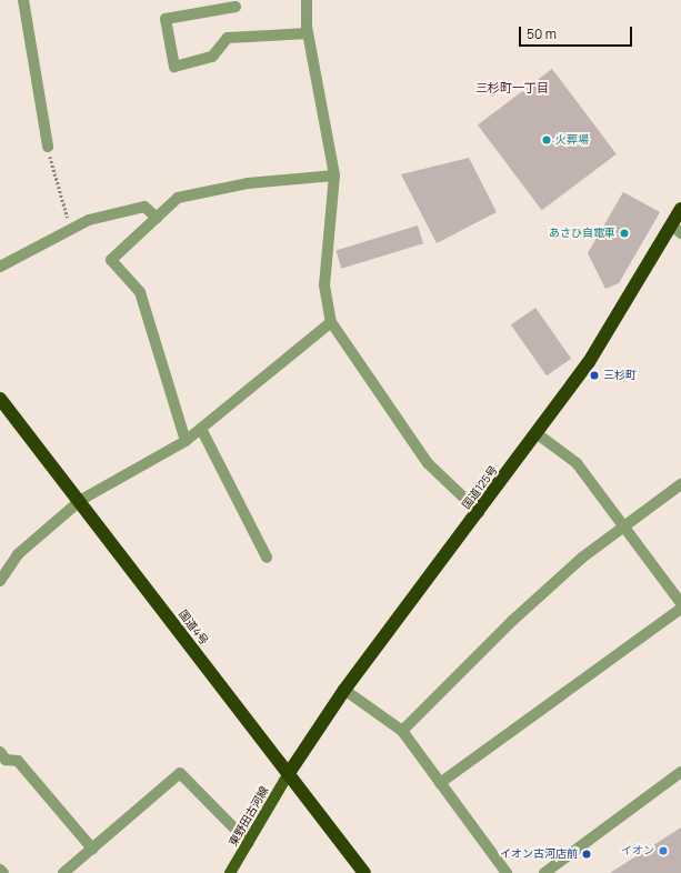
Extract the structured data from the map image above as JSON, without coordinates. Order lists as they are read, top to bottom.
{
  "streets": {
    "highway": ["国道125号", "国道4号"],
    "main road": ["東野田古河線"]
  },
  "crossings": [
    ["国道125号", "国道4号"],
    ["国道125号", "東野田古河線"],
    ["国道4号", "東野田古河線"]
  ],
  "districts": ["三杉町一丁目"],
  "places": [
    "火葬場",
    "あさひ自電車",
    "三杉町",
    "イオン",
    "イオン古河店前"
  ],
  "scale_bar": "50 m"
}
